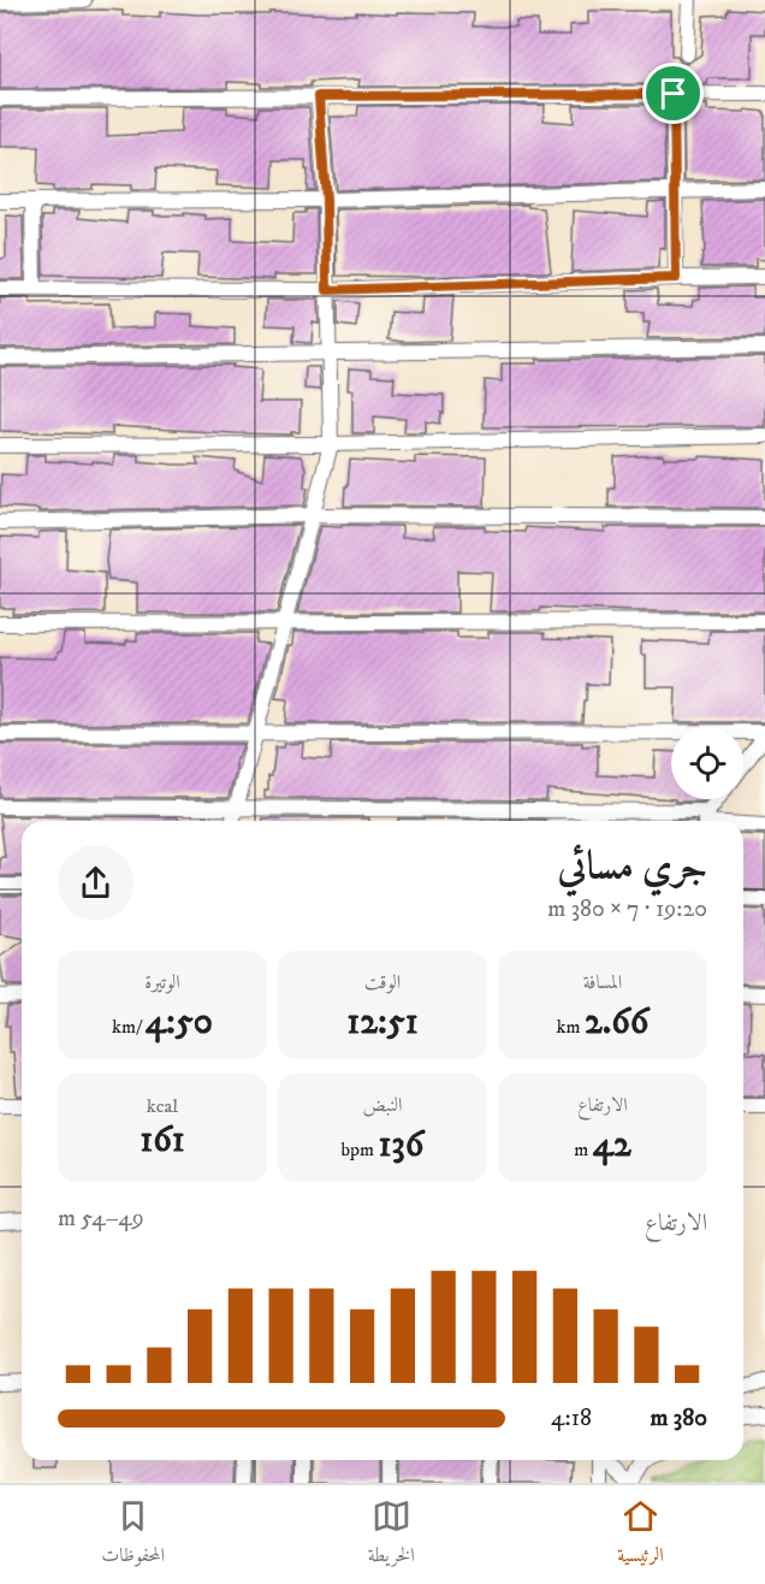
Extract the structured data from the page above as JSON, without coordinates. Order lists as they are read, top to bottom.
{
  "page": {
    "heading": ["جري مسائي", "19:20 · 7 × 380 m"],
    "stats": [
      ["المسافة", "2.66 km"],
      ["الوقت", "12:51"],
      ["الوتيرة", "4:50 /km"],
      ["الارتفاع", "42 m"],
      ["النبض", "136 bpm"],
      ["kcal", "161"]
    ],
    "chart": ["الارتفاع", "49–54 m"],
    "list": [
      {
        "name": "380 m",
        "note": "4:18"
      }
    ],
    "tabs": ["الرئيسية", "الخريطة", "المحفوظات"]
  }
}
